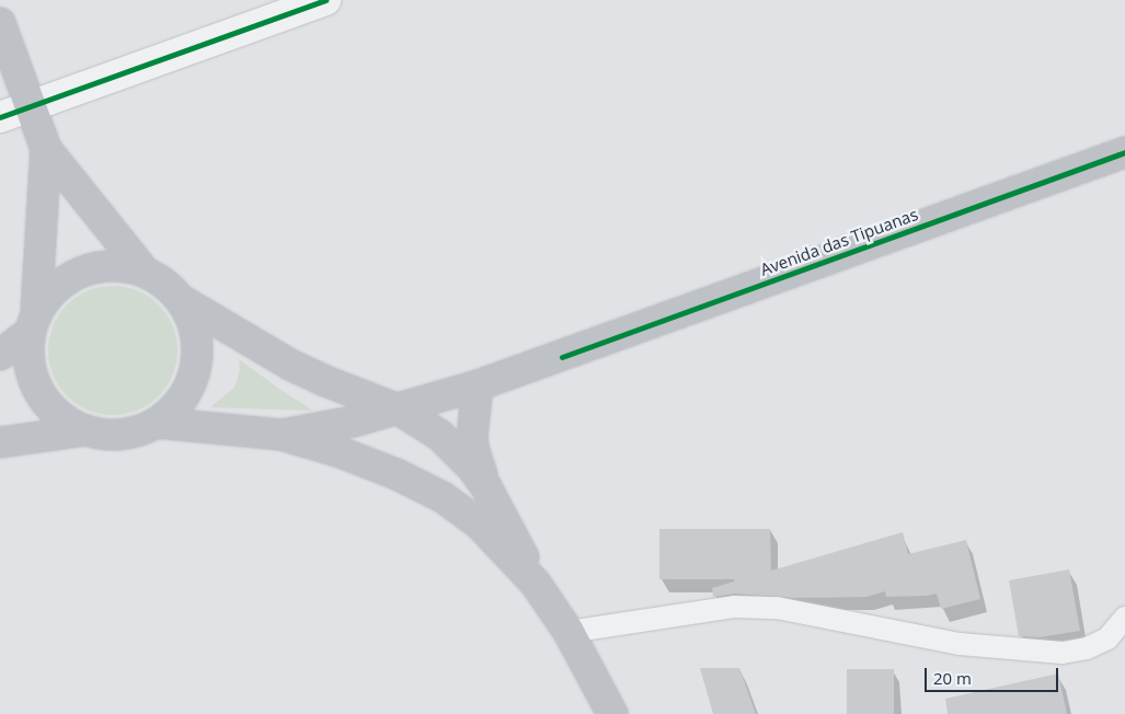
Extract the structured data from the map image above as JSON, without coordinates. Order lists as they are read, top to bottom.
{
  "streets": {
    "main road": ["Avenida das Tipuanas"]
  },
  "scale_bar": "20 m"
}
